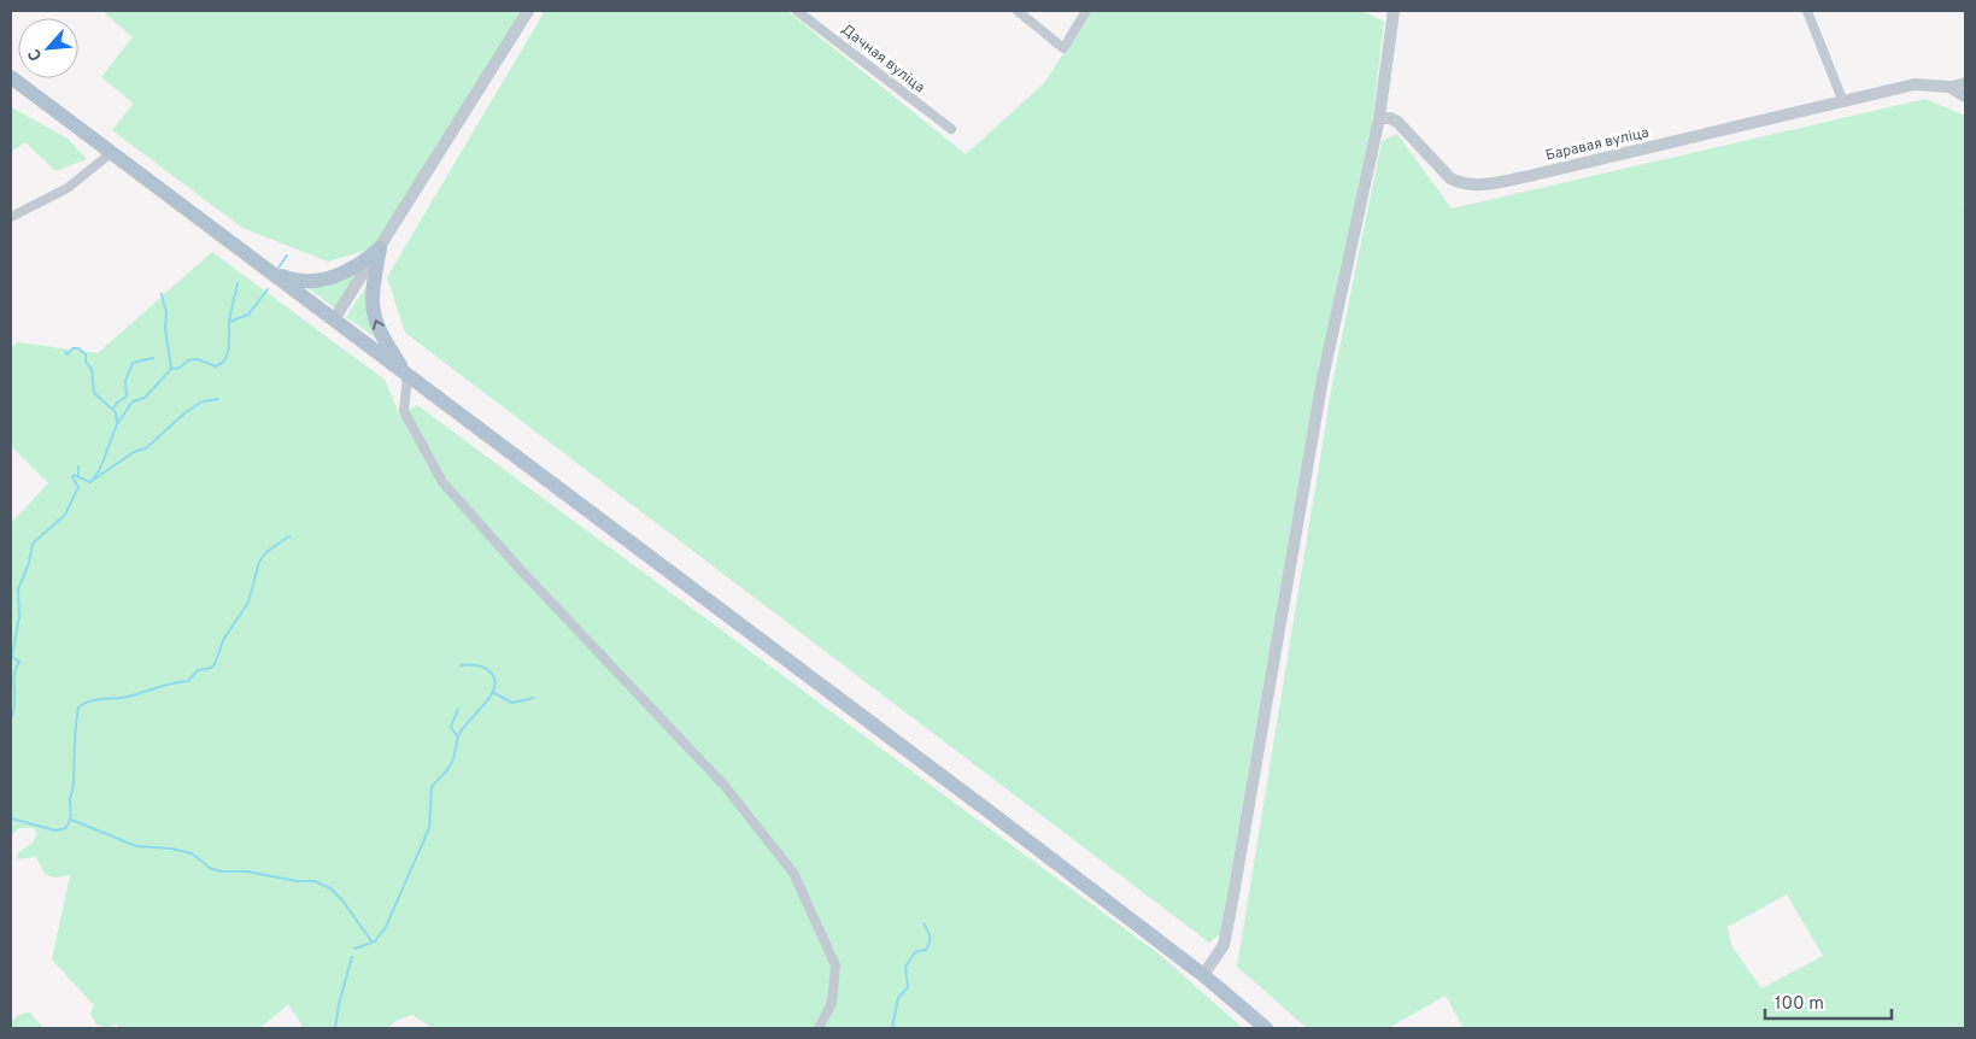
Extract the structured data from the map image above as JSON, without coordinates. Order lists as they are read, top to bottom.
{
  "streets": {
    "street": ["Дачная вуліца", "Баравая вуліца"]
  },
  "scale_bar": "100 m",
  "north": "bottom left"
}
